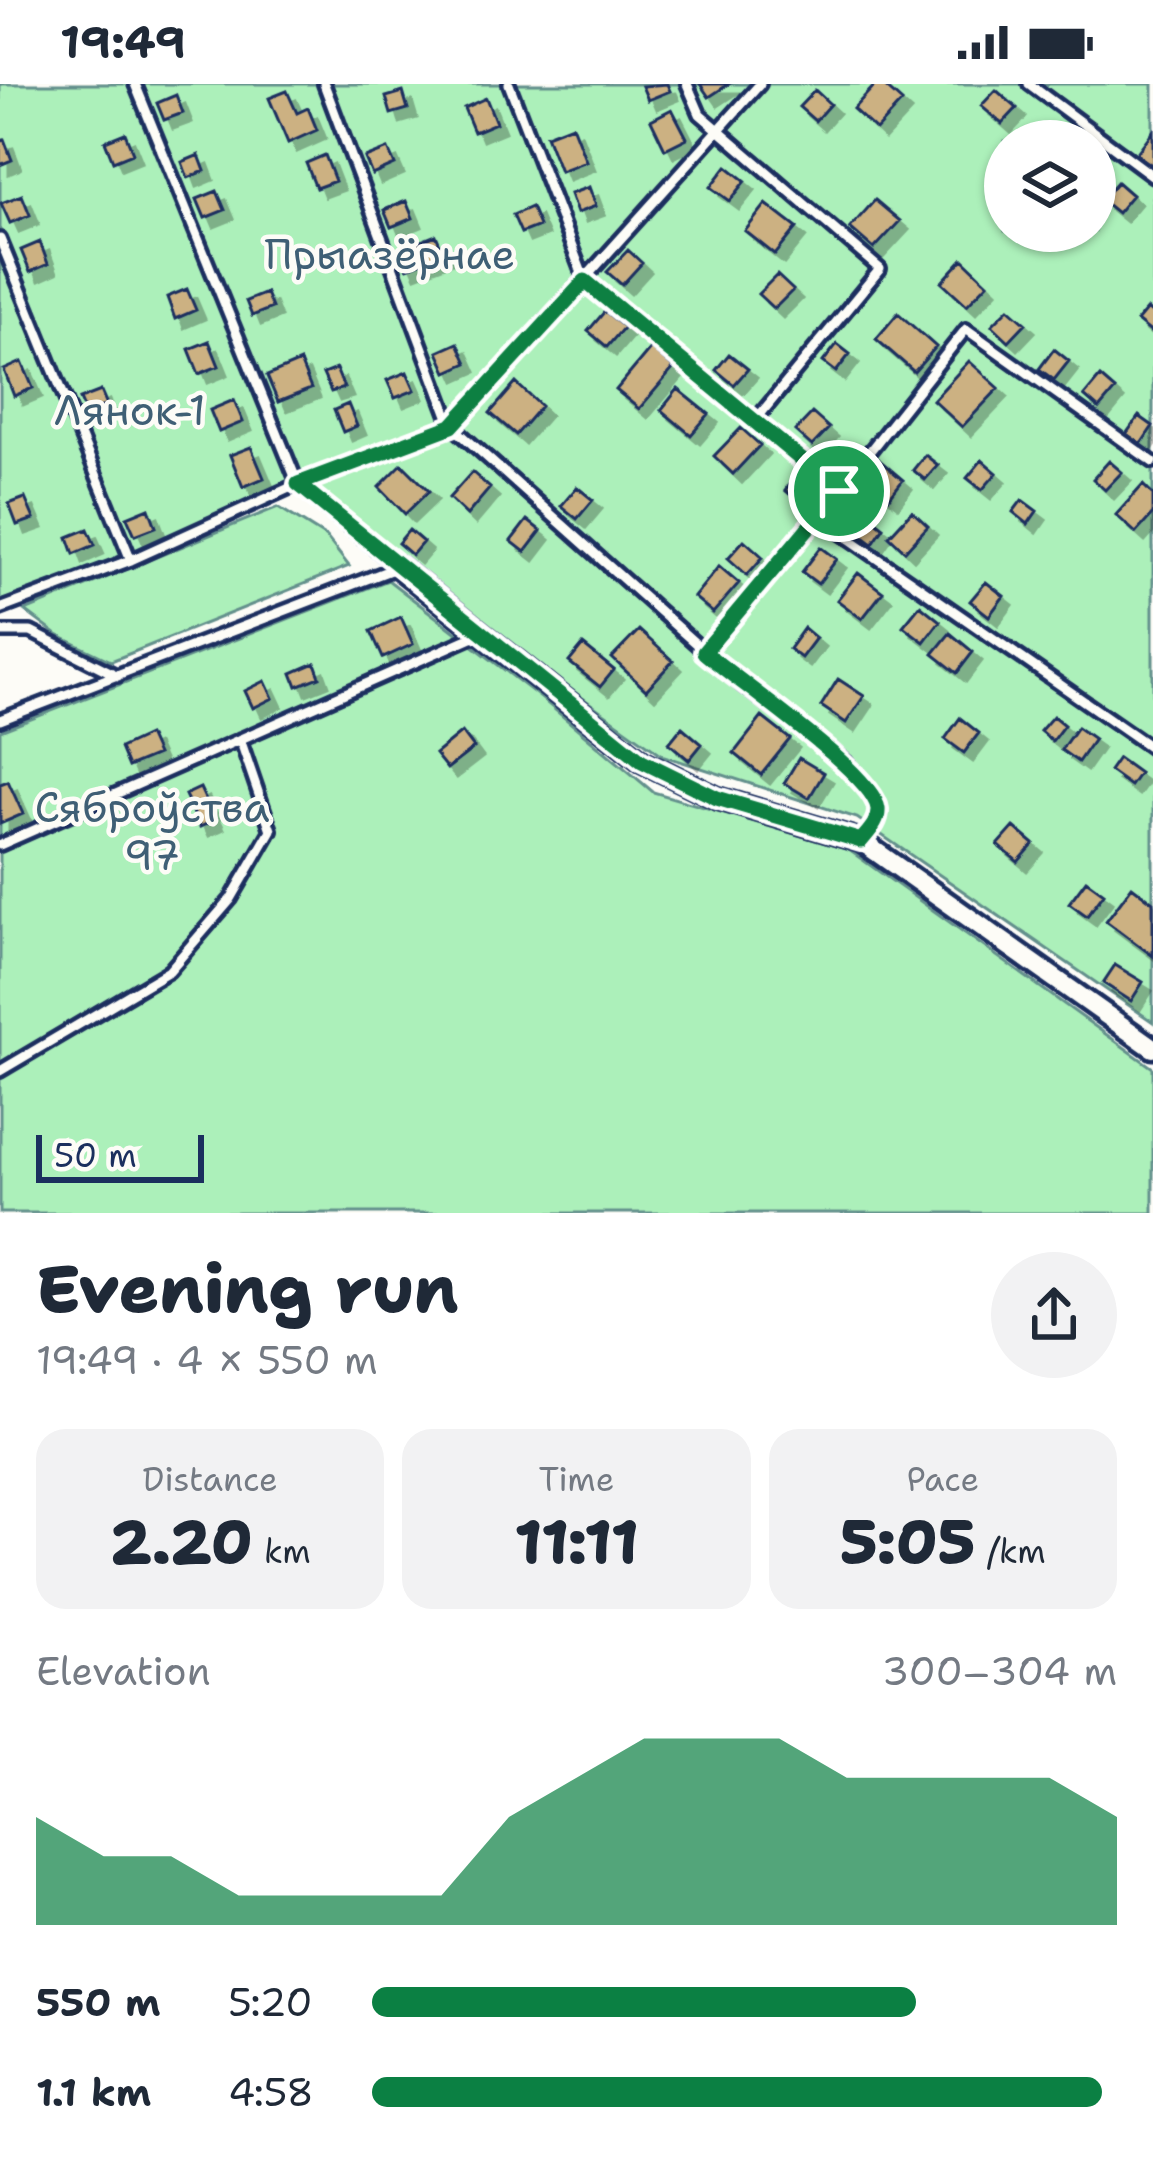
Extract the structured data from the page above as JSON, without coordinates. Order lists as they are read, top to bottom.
{
  "parks": ["Прыазёрнае", "Лянок-1", "Сяброўства 97"],
  "scale_bar": "50 m",
  "page": {
    "status": "19:49",
    "scale": "50 m",
    "heading": ["Evening run", "19:49 · 4 × 550 m"],
    "stats": [
      ["Distance", "2.20 km"],
      ["Time", "11:11"],
      ["Pace", "5:05 /km"]
    ],
    "chart": ["Elevation", "300–304 m"],
    "list": [
      {
        "name": "550 m",
        "note": "5:20"
      },
      {
        "name": "1.1 km",
        "note": "4:58"
      }
    ]
  }
}
